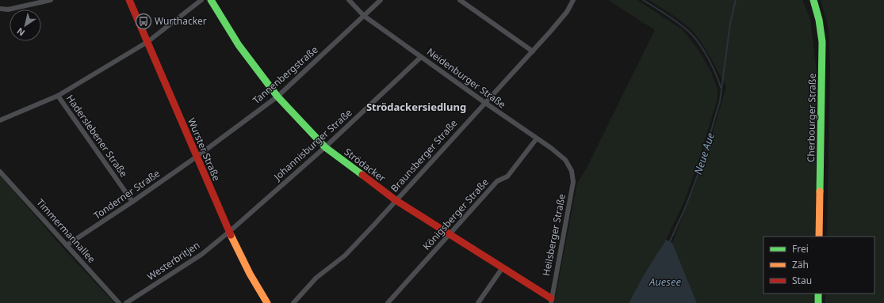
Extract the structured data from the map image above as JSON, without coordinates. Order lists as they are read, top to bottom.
{
  "streets": {
    "street": [
      "Tannenbergstraße",
      "Neidenburger Straße",
      "Cherbourger Straße",
      "Haderslebener Straße",
      "Johannisburger Straße",
      "Wurster Straße",
      "Braunsberger Straße",
      "Strödacker",
      "Tonderner Straße",
      "Königsberger Straße",
      "Timmermannallee",
      "Heilsberger Straße",
      "Westerbritjen"
    ]
  },
  "crossings": [
    ["Tannenbergstraße", "Neidenburger Straße"],
    ["Tannenbergstraße", "Wurster Straße"],
    ["Tannenbergstraße", "Strödacker"],
    ["Tannenbergstraße", "Tonderner Straße"],
    ["Neidenburger Straße", "Johannisburger Straße"],
    ["Neidenburger Straße", "Braunsberger Straße"],
    ["Neidenburger Straße", "Königsberger Straße"],
    ["Neidenburger Straße", "Heilsberger Straße"],
    ["Haderslebener Straße", "Tonderner Straße"],
    ["Johannisburger Straße", "Wurster Straße"],
    ["Johannisburger Straße", "Strödacker"],
    ["Johannisburger Straße", "Westerbritjen"],
    ["Wurster Straße", "Tonderner Straße"],
    ["Wurster Straße", "Westerbritjen"],
    ["Braunsberger Straße", "Strödacker"],
    ["Strödacker", "Königsberger Straße"],
    ["Strödacker", "Heilsberger Straße"],
    ["Tonderner Straße", "Timmermannallee"]
  ],
  "districts": ["Strödackersiedlung"],
  "water": ["Neue Aue", "Auesee"],
  "places": {
    "bus stop": ["Wurthacker"]
  },
  "legend": ["Frei", "Zäh", "Stau"],
  "north": "bottom left"
}
